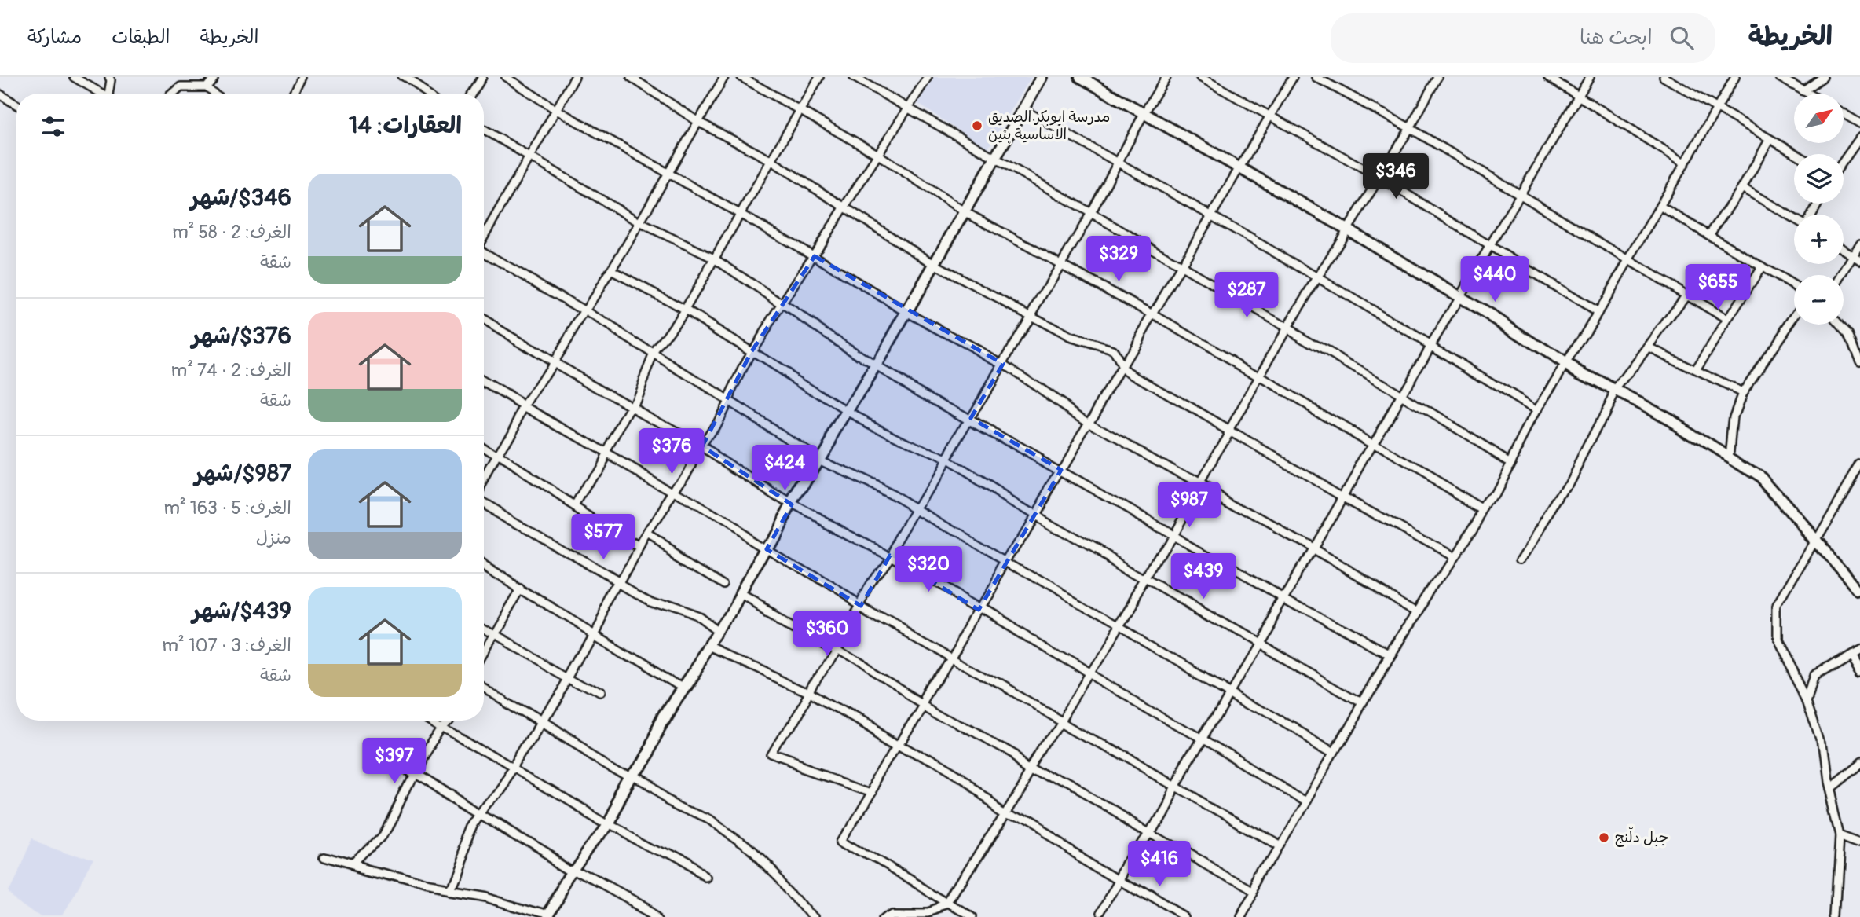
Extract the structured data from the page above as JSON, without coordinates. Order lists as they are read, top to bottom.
{
  "places": ["مدرسة ابوبكر الصديق الاساسية بنين", "جبل دلّنج"],
  "north": "top right",
  "page": {
    "header": "الخريطة",
    "search": "ابحث هنا",
    "nav": ["الخريطة", "الطبقات", "مشاركة"],
    "map_buttons": ["+", "−"],
    "heading": "العقارات: 14",
    "price": [
      "$346",
      "$329",
      "$440",
      "$655",
      "$287",
      "$376",
      "$424",
      "$987",
      "$577",
      "$320",
      "$439",
      "$360",
      "$397",
      "$416"
    ],
    "list": [
      {
        "name": "$346/شهر",
        "note": "الغرف: 2 · 58 m² · شقة"
      },
      {
        "name": "$376/شهر",
        "note": "الغرف: 2 · 74 m² · شقة"
      },
      {
        "name": "$987/شهر",
        "note": "الغرف: 5 · 163 m² · منزل"
      },
      {
        "name": "$439/شهر",
        "note": "الغرف: 3 · 107 m² · شقة"
      }
    ]
  }
}
